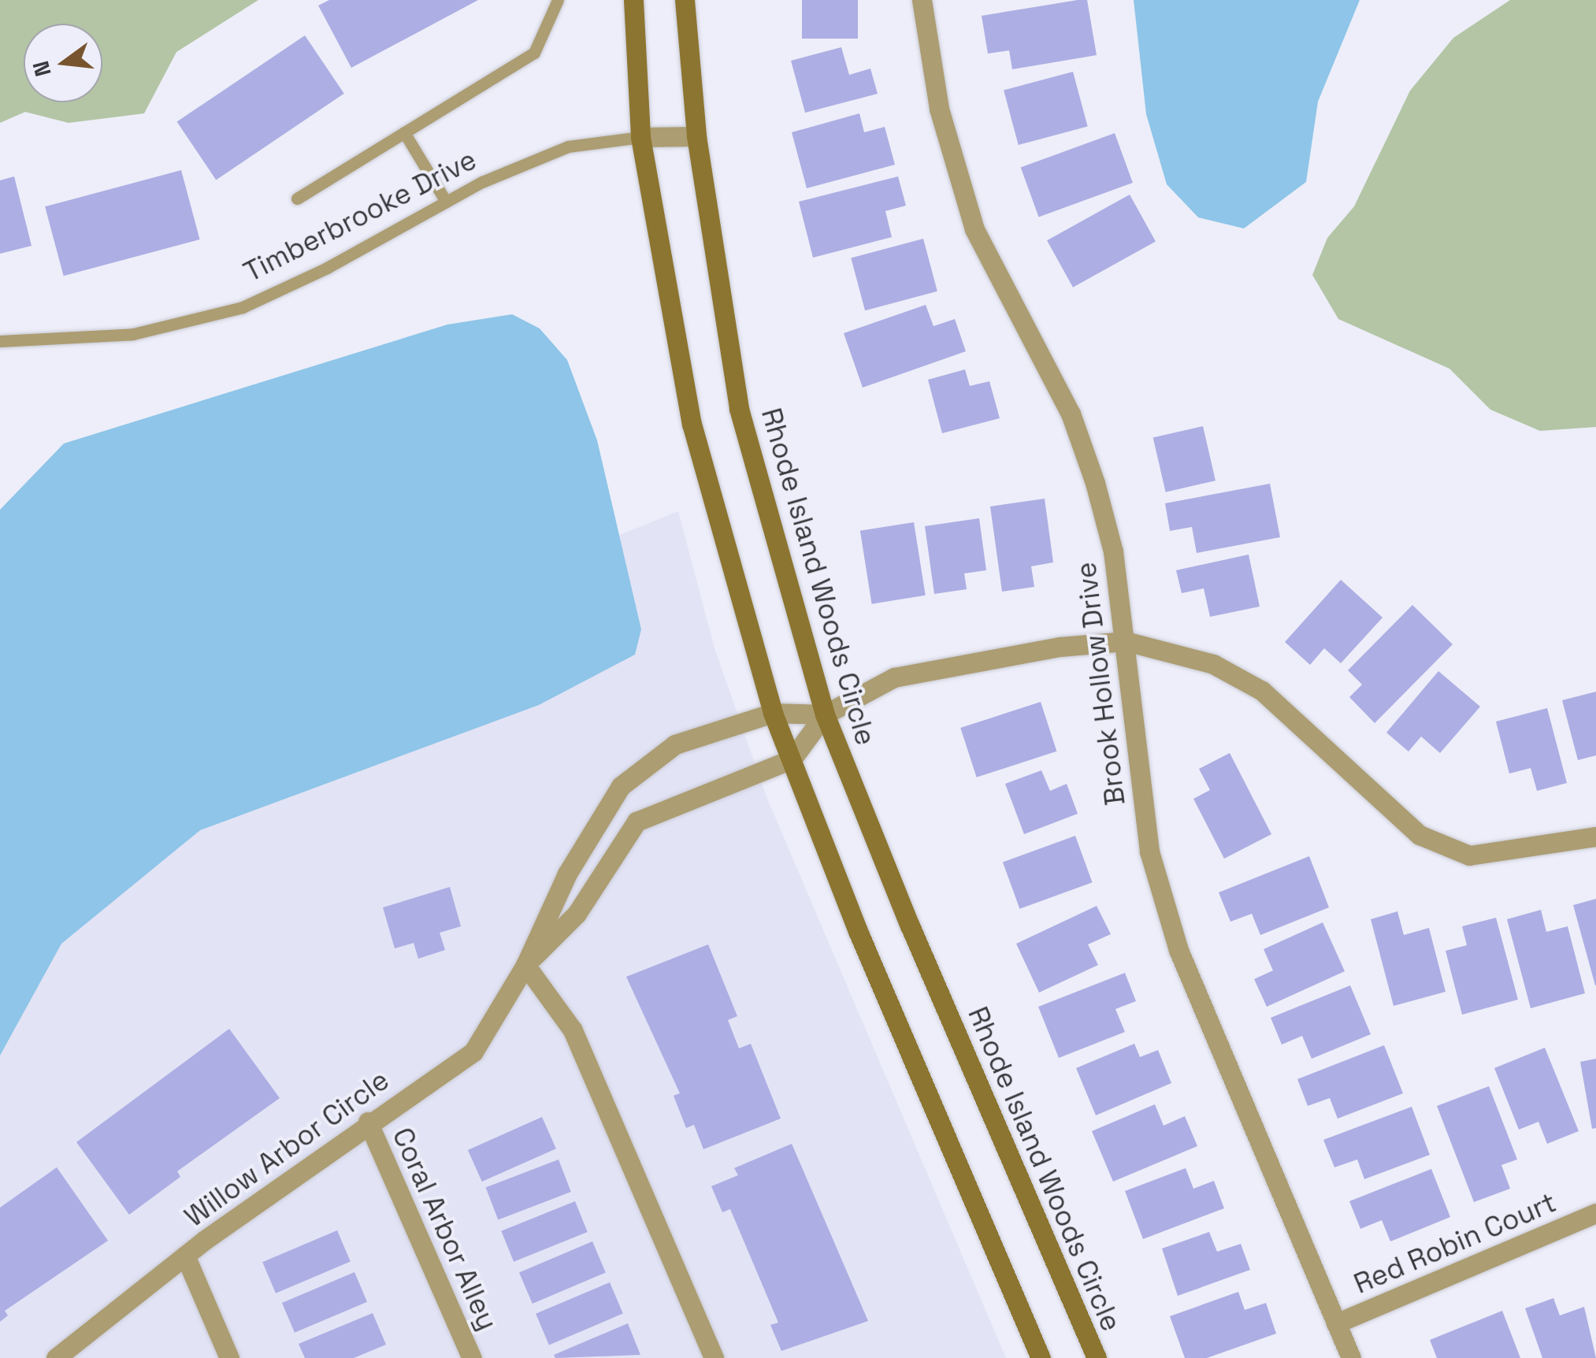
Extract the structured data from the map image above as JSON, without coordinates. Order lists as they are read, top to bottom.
{
  "streets": {
    "street": [
      "Timberbrooke Drive",
      "Rhode Island Woods Circle",
      "Brook Hollow Drive",
      "Willow Arbor Circle",
      "Coral Arbor Alley",
      "Red Robin Court"
    ]
  },
  "crossings": [
    ["Timberbrooke Drive", "Rhode Island Woods Circle"],
    ["Rhode Island Woods Circle", "Willow Arbor Circle"],
    ["Brook Hollow Drive", "Red Robin Court"],
    ["Willow Arbor Circle", "Coral Arbor Alley"]
  ],
  "north": "left"
}
